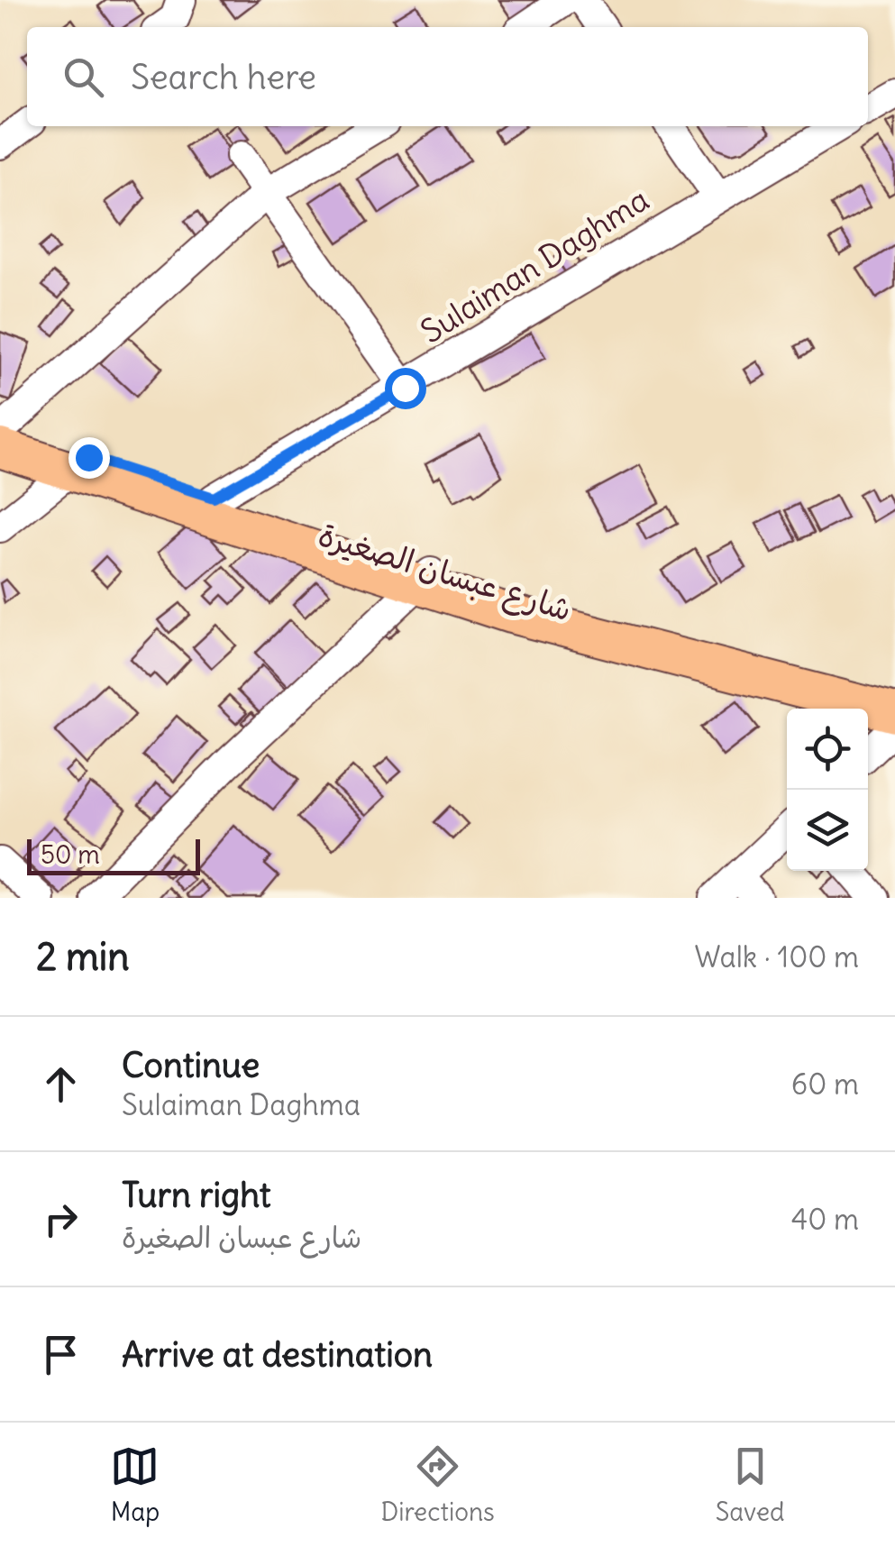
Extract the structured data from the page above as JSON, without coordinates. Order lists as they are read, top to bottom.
{
  "streets": {
    "main road": ["شارع عبسان الصغيرة"],
    "street": ["Sulaiman Daghma"]
  },
  "crossings": [
    ["Sulaiman Daghma", "شارع عبسان الصغيرة"]
  ],
  "scale_bar": "50 m",
  "page": {
    "search": "Search here",
    "scale": "50 m",
    "heading": ["2 min", "Walk · 100 m"],
    "list": [
      ["Continue", "Sulaiman Daghma", "60 m"],
      ["Turn right", "شارع عبسان الصغيرة", "40 m"],
      "Arrive at destination"
    ],
    "nav": ["Map", "Directions", "Saved"]
  }
}
